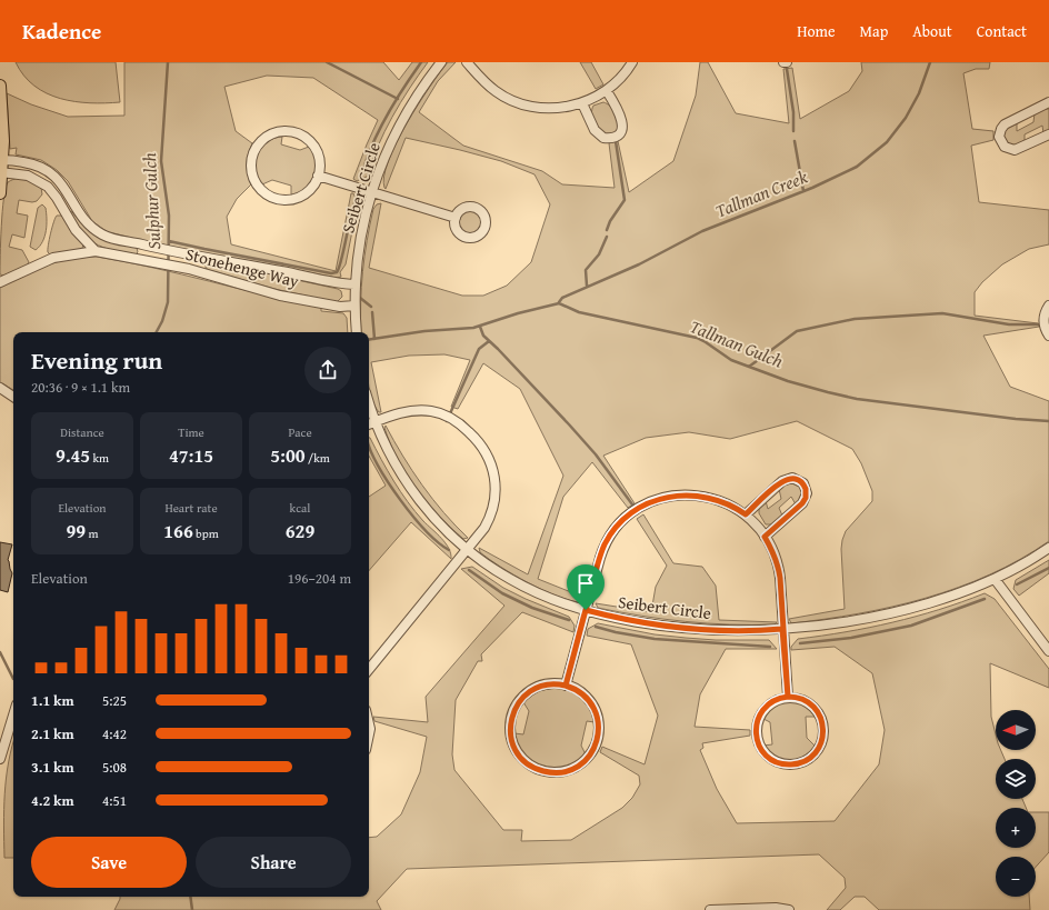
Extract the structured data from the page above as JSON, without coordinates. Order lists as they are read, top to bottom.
{
  "streets": {
    "street": ["Seibert Circle", "Stonehenge Way"]
  },
  "crossings": [
    ["Seibert Circle", "Stonehenge Way"]
  ],
  "water": ["Tallman Creek", "Sulphur Gulch", "Tallman Gulch"],
  "north": "left",
  "page": {
    "header": "Kadence",
    "nav": [
      "Home",
      "Map",
      "About",
      "Contact"
    ],
    "heading": ["Evening run", "20:36 · 9 × 1.1 km"],
    "stats": [
      ["Distance", "9.45 km"],
      ["Time", "47:15"],
      ["Pace", "5:00 /km"],
      ["Elevation", "99 m"],
      ["Heart rate", "166 bpm"],
      ["kcal", "629"]
    ],
    "chart": ["Elevation", "196–204 m"],
    "list": [
      {
        "name": "1.1 km",
        "note": "5:25"
      },
      {
        "name": "2.1 km",
        "note": "4:42"
      },
      {
        "name": "3.1 km",
        "note": "5:08"
      },
      {
        "name": "4.2 km",
        "note": "4:51"
      }
    ],
    "map_buttons": ["+", "−"],
    "buttons": ["Save", "Share"]
  }
}
